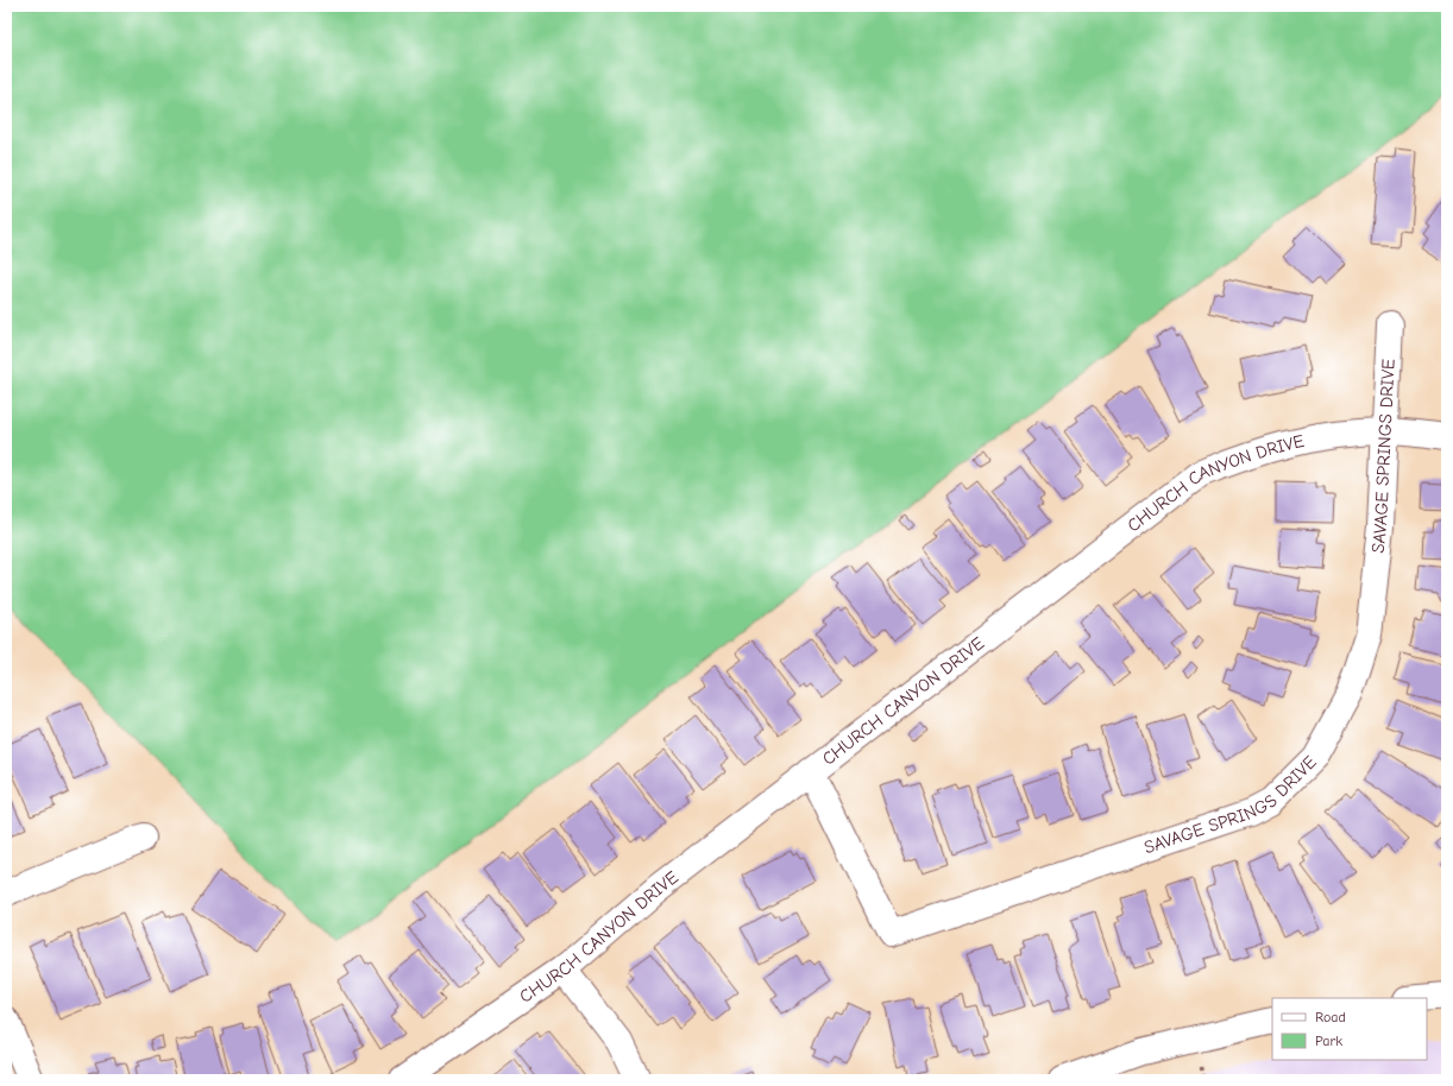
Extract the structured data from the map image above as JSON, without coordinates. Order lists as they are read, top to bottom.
{
  "streets": {
    "street": ["SAVAGE SPRINGS DRIVE", "CHURCH CANYON DRIVE"]
  },
  "crossings": [
    ["SAVAGE SPRINGS DRIVE", "CHURCH CANYON DRIVE"]
  ],
  "legend": ["Road", "Park"]
}
